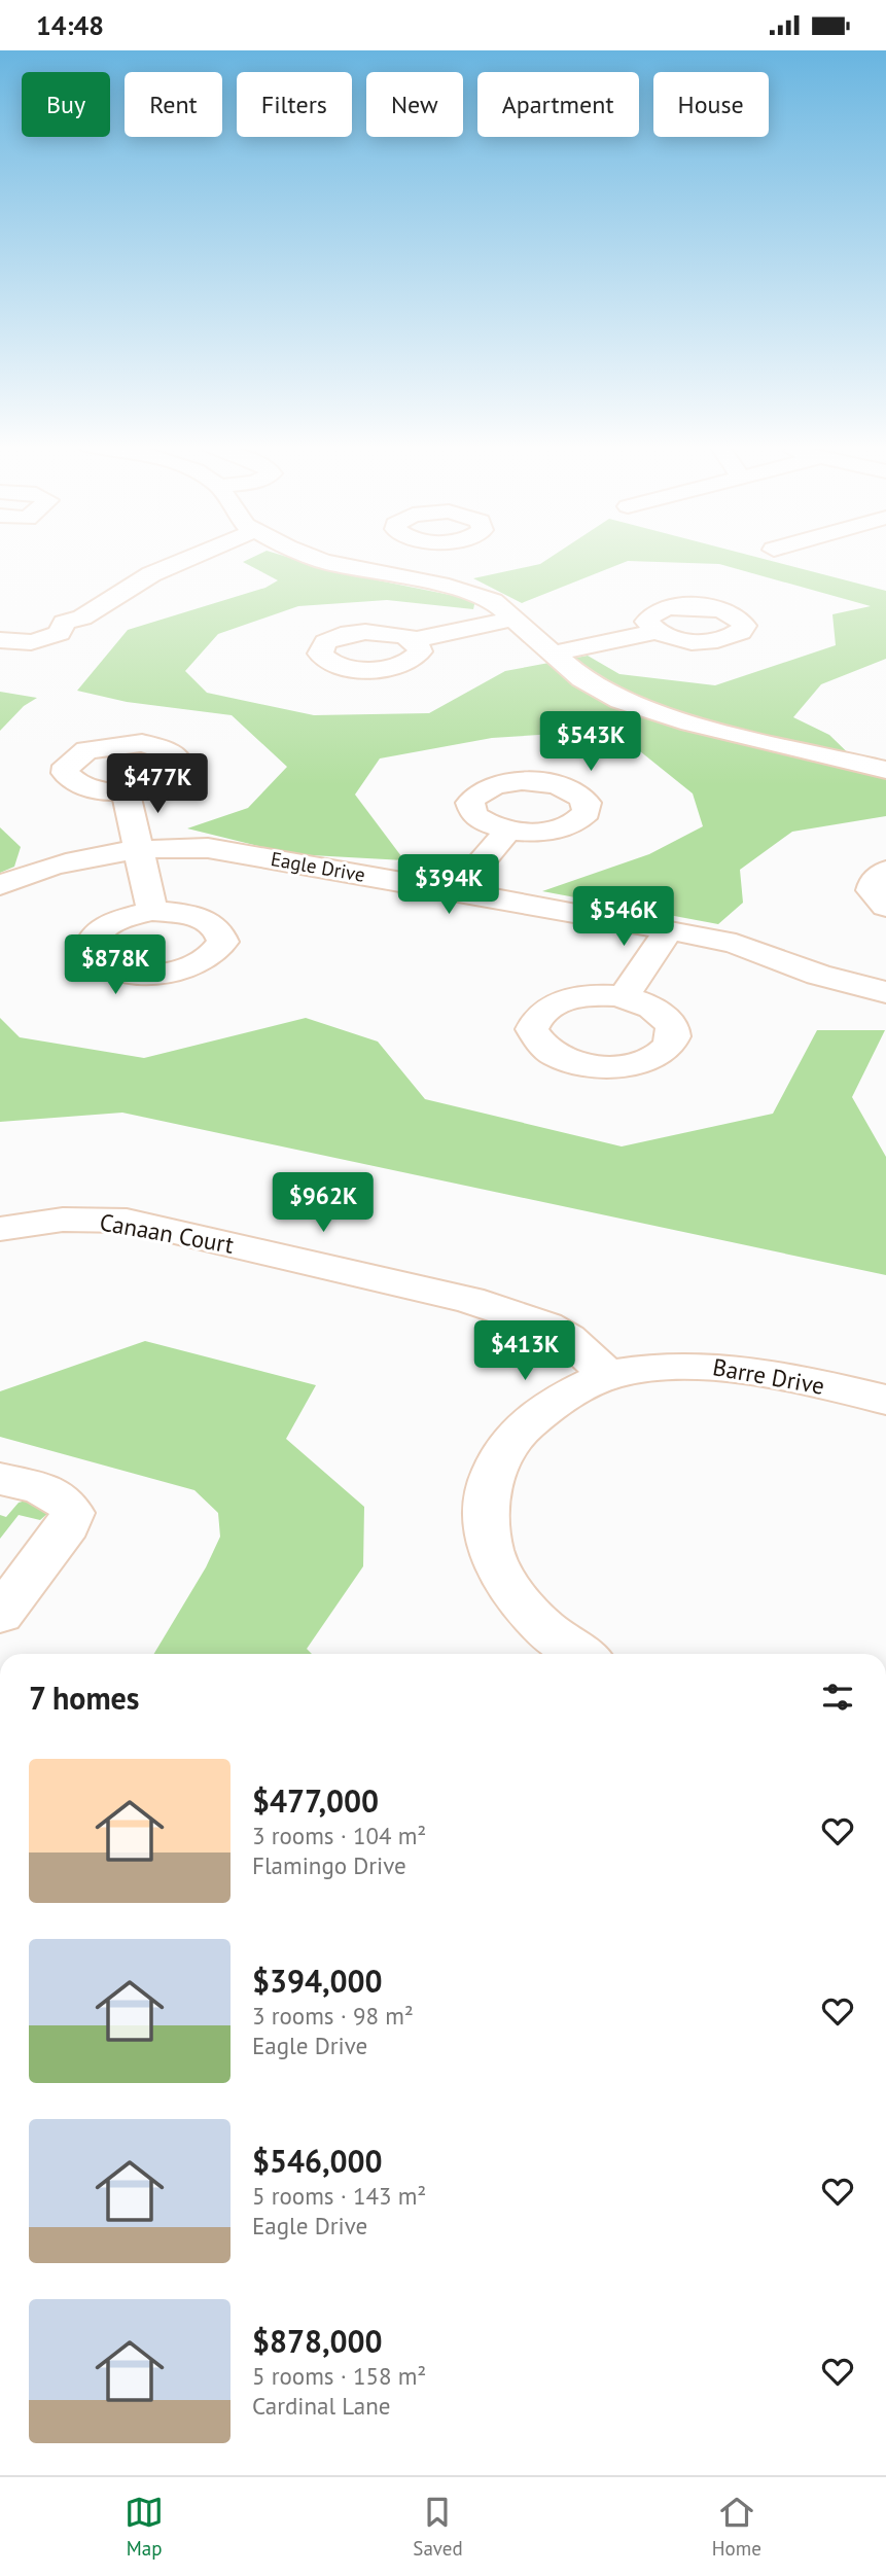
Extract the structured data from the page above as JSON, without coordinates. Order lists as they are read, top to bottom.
{
  "streets": {
    "street": ["Eagle Drive", "Canaan Court", "Barre Drive"]
  },
  "crossings": [
    ["Canaan Court", "Barre Drive"]
  ],
  "page": {
    "status": "14:48",
    "chip": [
      "Buy",
      "Rent",
      "Filters",
      "New",
      "Apartment",
      "House"
    ],
    "price": [
      "$543K",
      "$477K",
      "$394K",
      "$546K",
      "$878K",
      "$962K",
      "$413K"
    ],
    "heading": "7 homes",
    "list": [
      {
        "name": "$477,000",
        "note": "3 rooms · 104 m² · Flamingo Drive"
      },
      {
        "name": "$394,000",
        "note": "3 rooms · 98 m² · Eagle Drive"
      },
      {
        "name": "$546,000",
        "note": "5 rooms · 143 m² · Eagle Drive"
      },
      {
        "name": "$878,000",
        "note": "5 rooms · 158 m² · Cardinal Lane"
      }
    ],
    "tabs": ["Map", "Saved", "Home"]
  }
}
